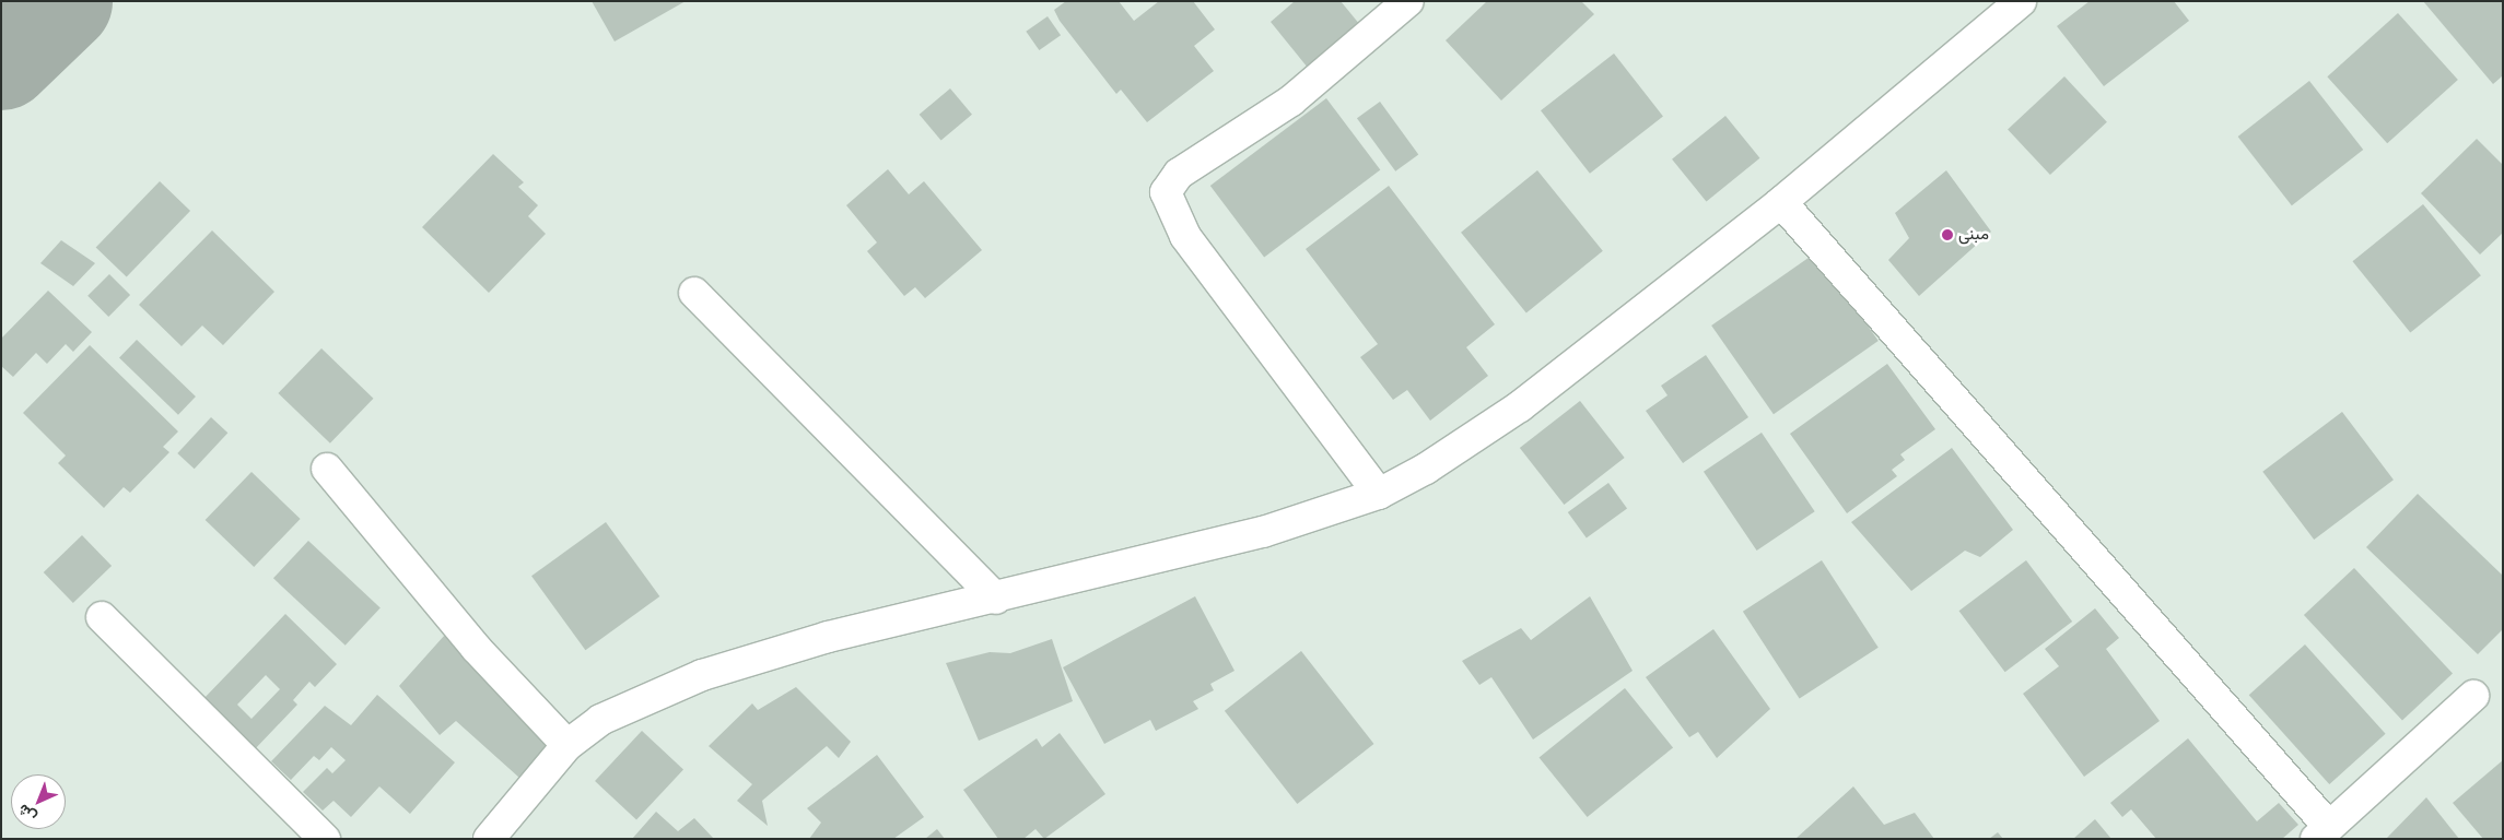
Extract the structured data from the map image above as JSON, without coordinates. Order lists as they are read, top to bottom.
{
  "places": ["مبنى"],
  "north": "bottom left"
}
